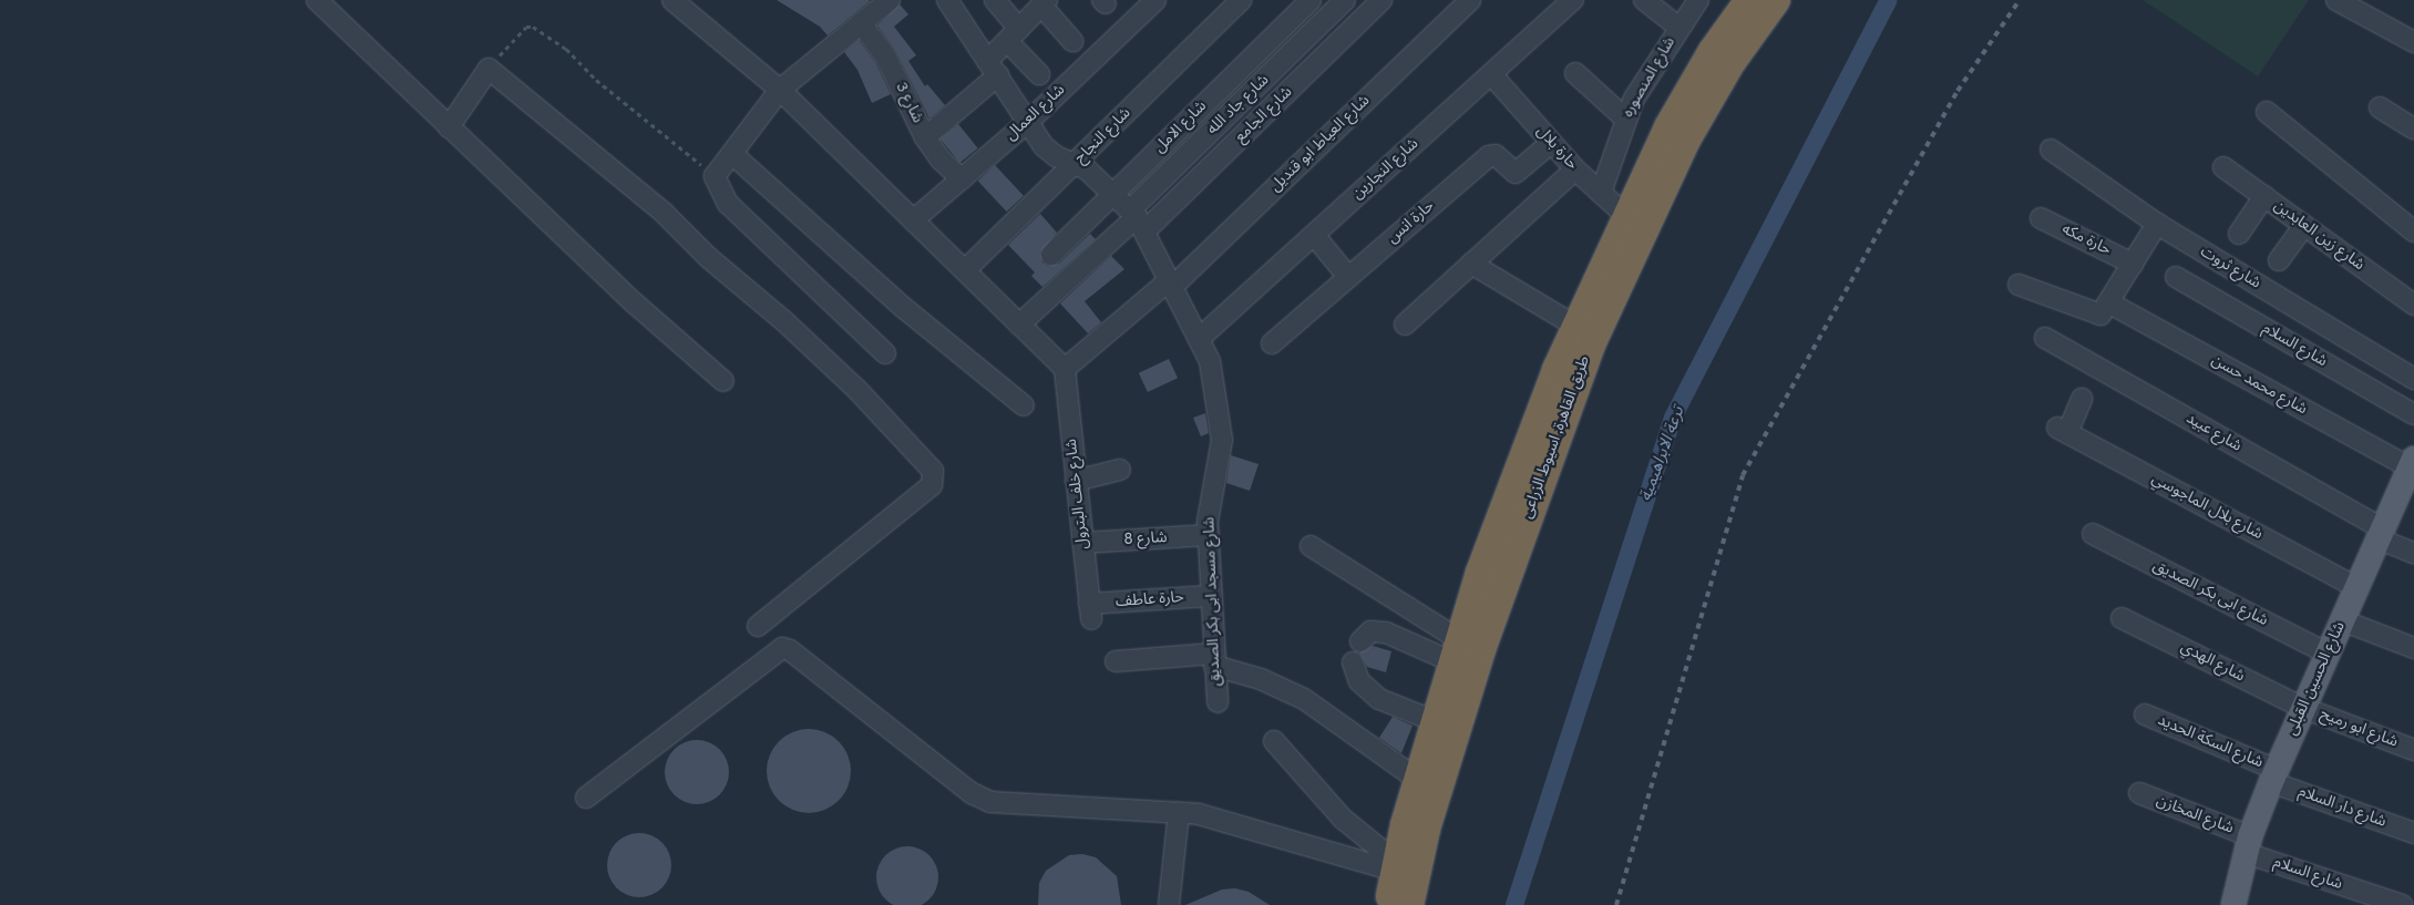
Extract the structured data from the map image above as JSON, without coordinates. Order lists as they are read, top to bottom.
{
  "streets": {
    "highway": ["طريق القاهرة, اسيوط الزراعى"],
    "main road": ["شارع الحسين القبلى"],
    "street": [
      "شارع المنصوره",
      "شارع 3",
      "شارع جاد الله",
      "شارع العمال",
      "شارع الجامع",
      "شارع الامل",
      "شارع النجاح",
      "شارع العياط ابو قنديل",
      "حارة بلال",
      "شارع النجارين",
      "حارة انس",
      "شارع زين العابدين",
      "حارة مكه",
      "شارع ثروت",
      "شارع السلام",
      "شارع محمد حسن",
      "شارع عبيد",
      "شارع خلف البترول",
      "شارع بلال الماجوسي",
      "شارع 8",
      "شارع ابى بكر الصديق",
      "حارة عاطف",
      "شارع مسجد ابى بكر الصديق",
      "شارع الهدي",
      "شارع ابو رميح",
      "شارع السكة الحديد",
      "شارع دار السلام",
      "شارع المخازن"
    ]
  },
  "crossings": [
    ["شارع المنصوره", "حارة بلال"],
    ["شارع 3", "شارع العمال"],
    ["شارع جاد الله", "شارع الجامع"],
    ["شارع جاد الله", "شارع مسجد ابى بكر الصديق"],
    ["شارع العمال", "شارع مسجد ابى بكر الصديق"],
    ["شارع الجامع", "شارع مسجد ابى بكر الصديق"],
    ["شارع الامل", "شارع مسجد ابى بكر الصديق"],
    ["شارع النجاح", "شارع مسجد ابى بكر الصديق"],
    ["شارع العياط ابو قنديل", "شارع خلف البترول"],
    ["شارع العياط ابو قنديل", "شارع مسجد ابى بكر الصديق"],
    ["حارة بلال", "شارع النجارين"],
    ["حارة بلال", "حارة انس"],
    ["حارة بلال", "طريق القاهرة, اسيوط الزراعى"],
    ["شارع النجارين", "شارع مسجد ابى بكر الصديق"],
    ["شارع السلام", "شارع الحسين القبلى"],
    ["شارع السلام", "شارع المخازن"],
    ["شارع محمد حسن", "شارع الحسين القبلى"],
    ["شارع عبيد", "شارع الحسين القبلى"],
    ["شارع خلف البترول", "شارع 8"],
    ["شارع خلف البترول", "حارة عاطف"],
    ["شارع بلال الماجوسي", "شارع الحسين القبلى"],
    ["شارع 8", "شارع مسجد ابى بكر الصديق"],
    ["شارع ابى بكر الصديق", "شارع الحسين القبلى"],
    ["حارة عاطف", "شارع مسجد ابى بكر الصديق"],
    ["شارع الهدي", "شارع الحسين القبلى"],
    ["شارع الهدي", "شارع ابو رميح"],
    ["شارع الحسين القبلى", "شارع ابو رميح"],
    ["شارع الحسين القبلى", "شارع السكة الحديد"],
    ["شارع الحسين القبلى", "شارع دار السلام"],
    ["شارع الحسين القبلى", "شارع المخازن"],
    ["شارع السكة الحديد", "شارع دار السلام"]
  ],
  "water": ["ترعة الابراهيمية"]
}
